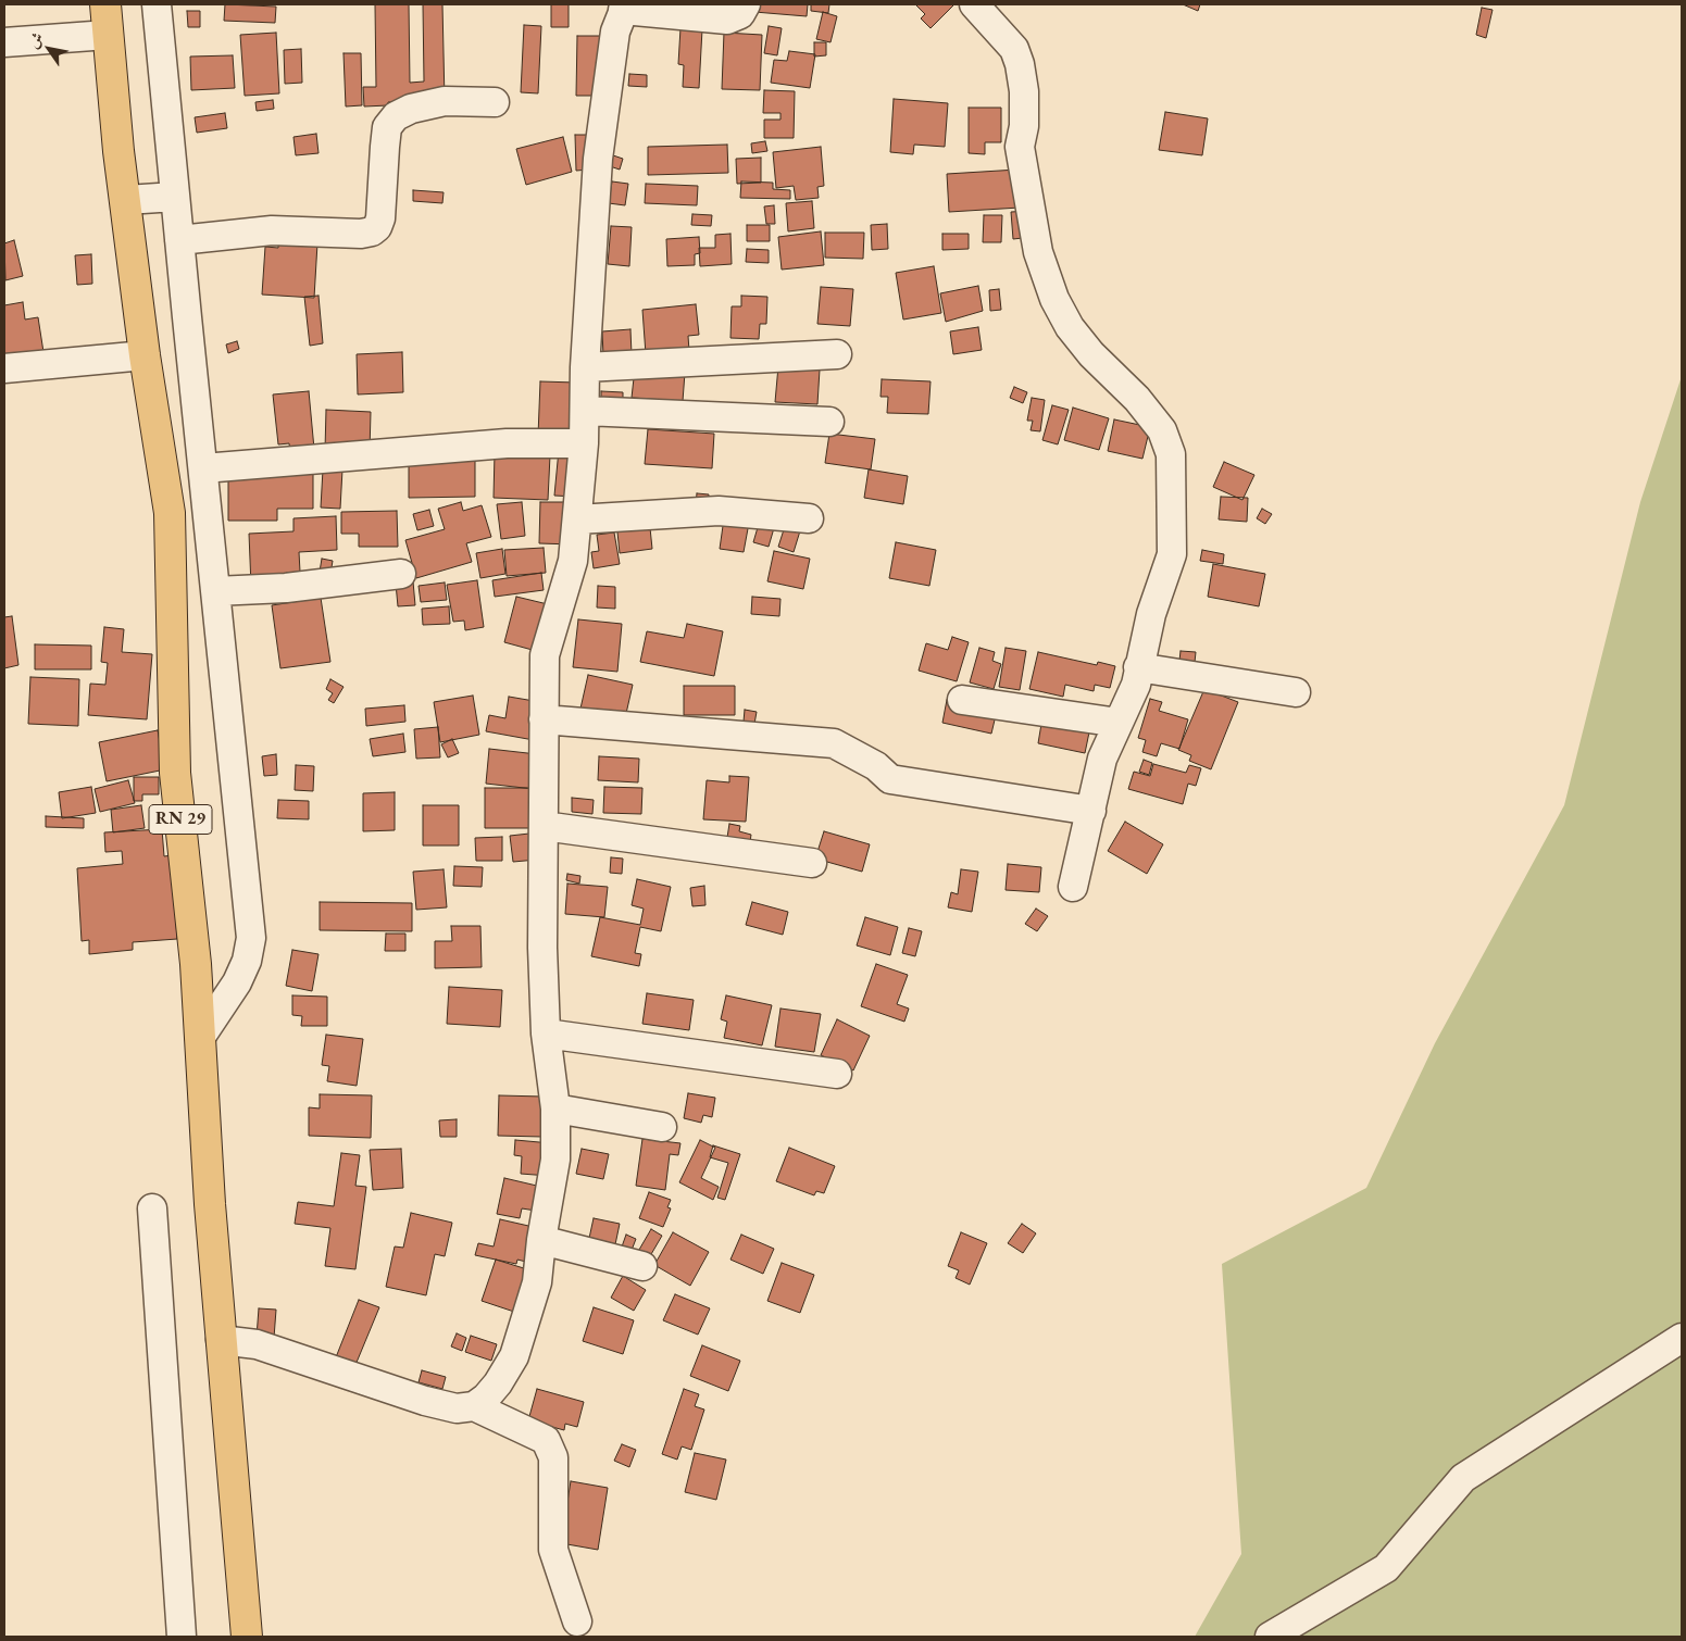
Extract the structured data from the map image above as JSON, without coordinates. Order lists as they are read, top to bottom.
{
  "streets": {
    "main road": ["RN 29"]
  },
  "north": "top left"
}
